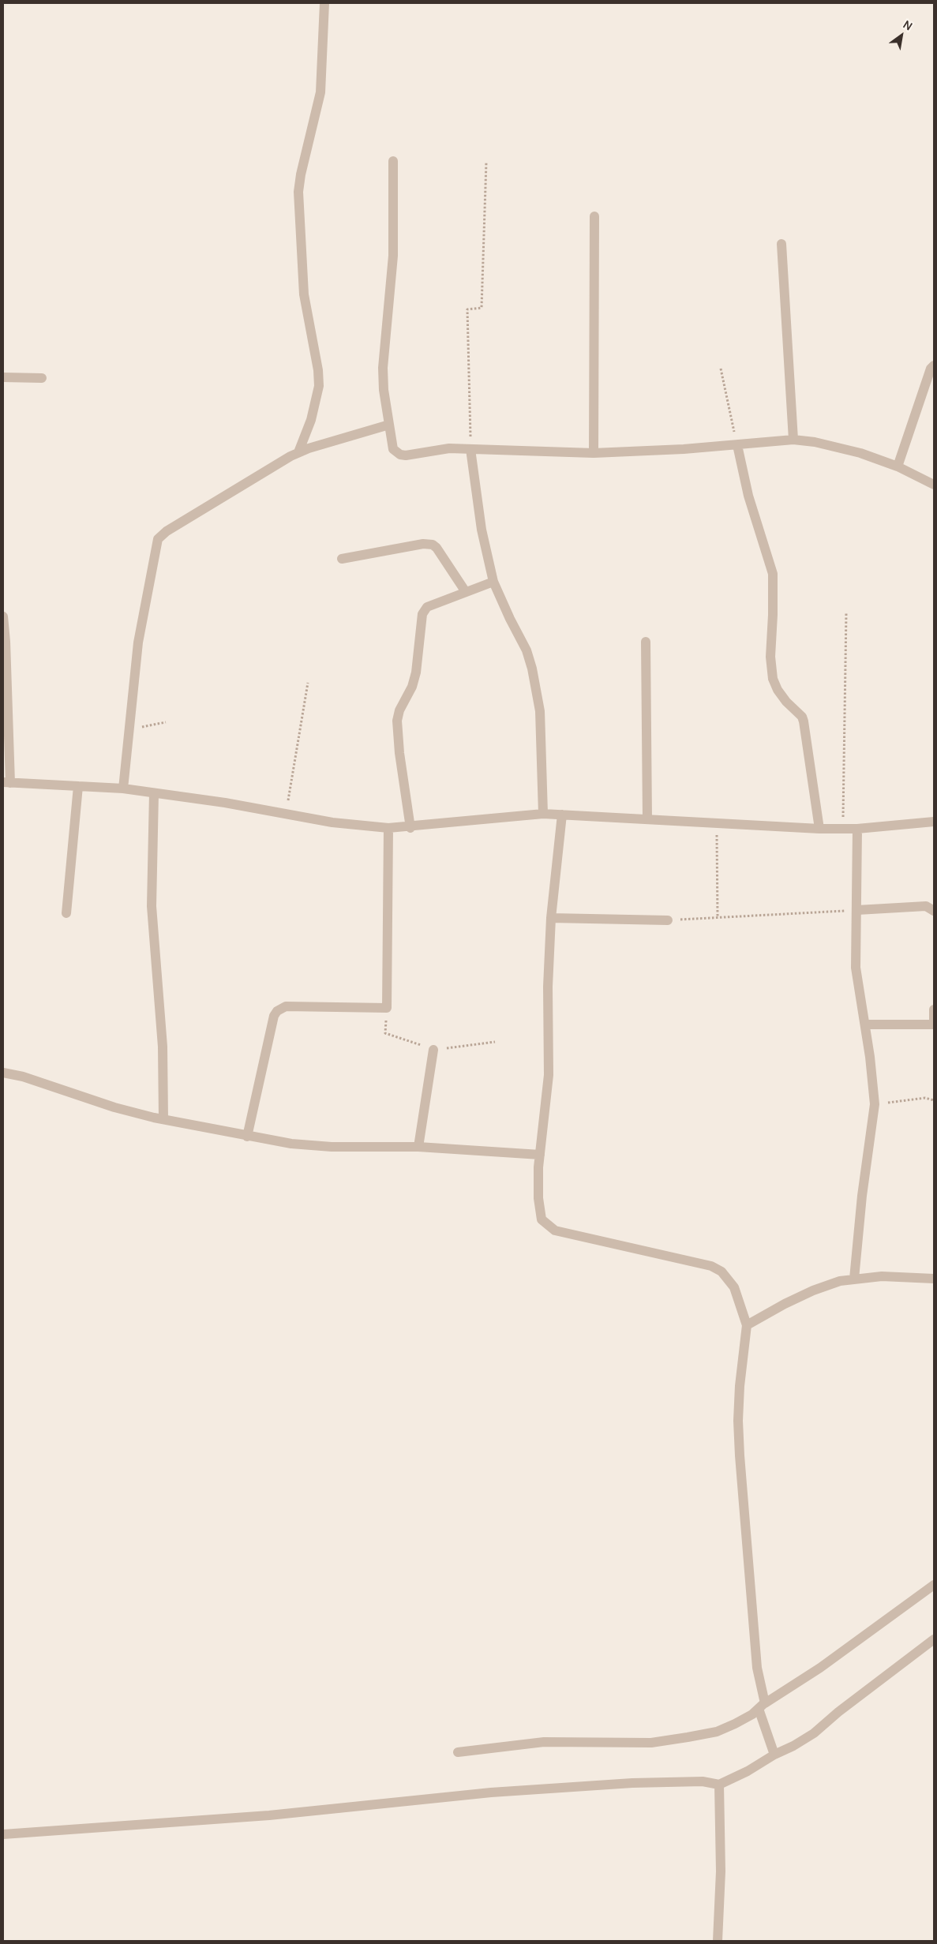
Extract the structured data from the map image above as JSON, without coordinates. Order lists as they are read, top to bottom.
{
  "north": "top right"
}
